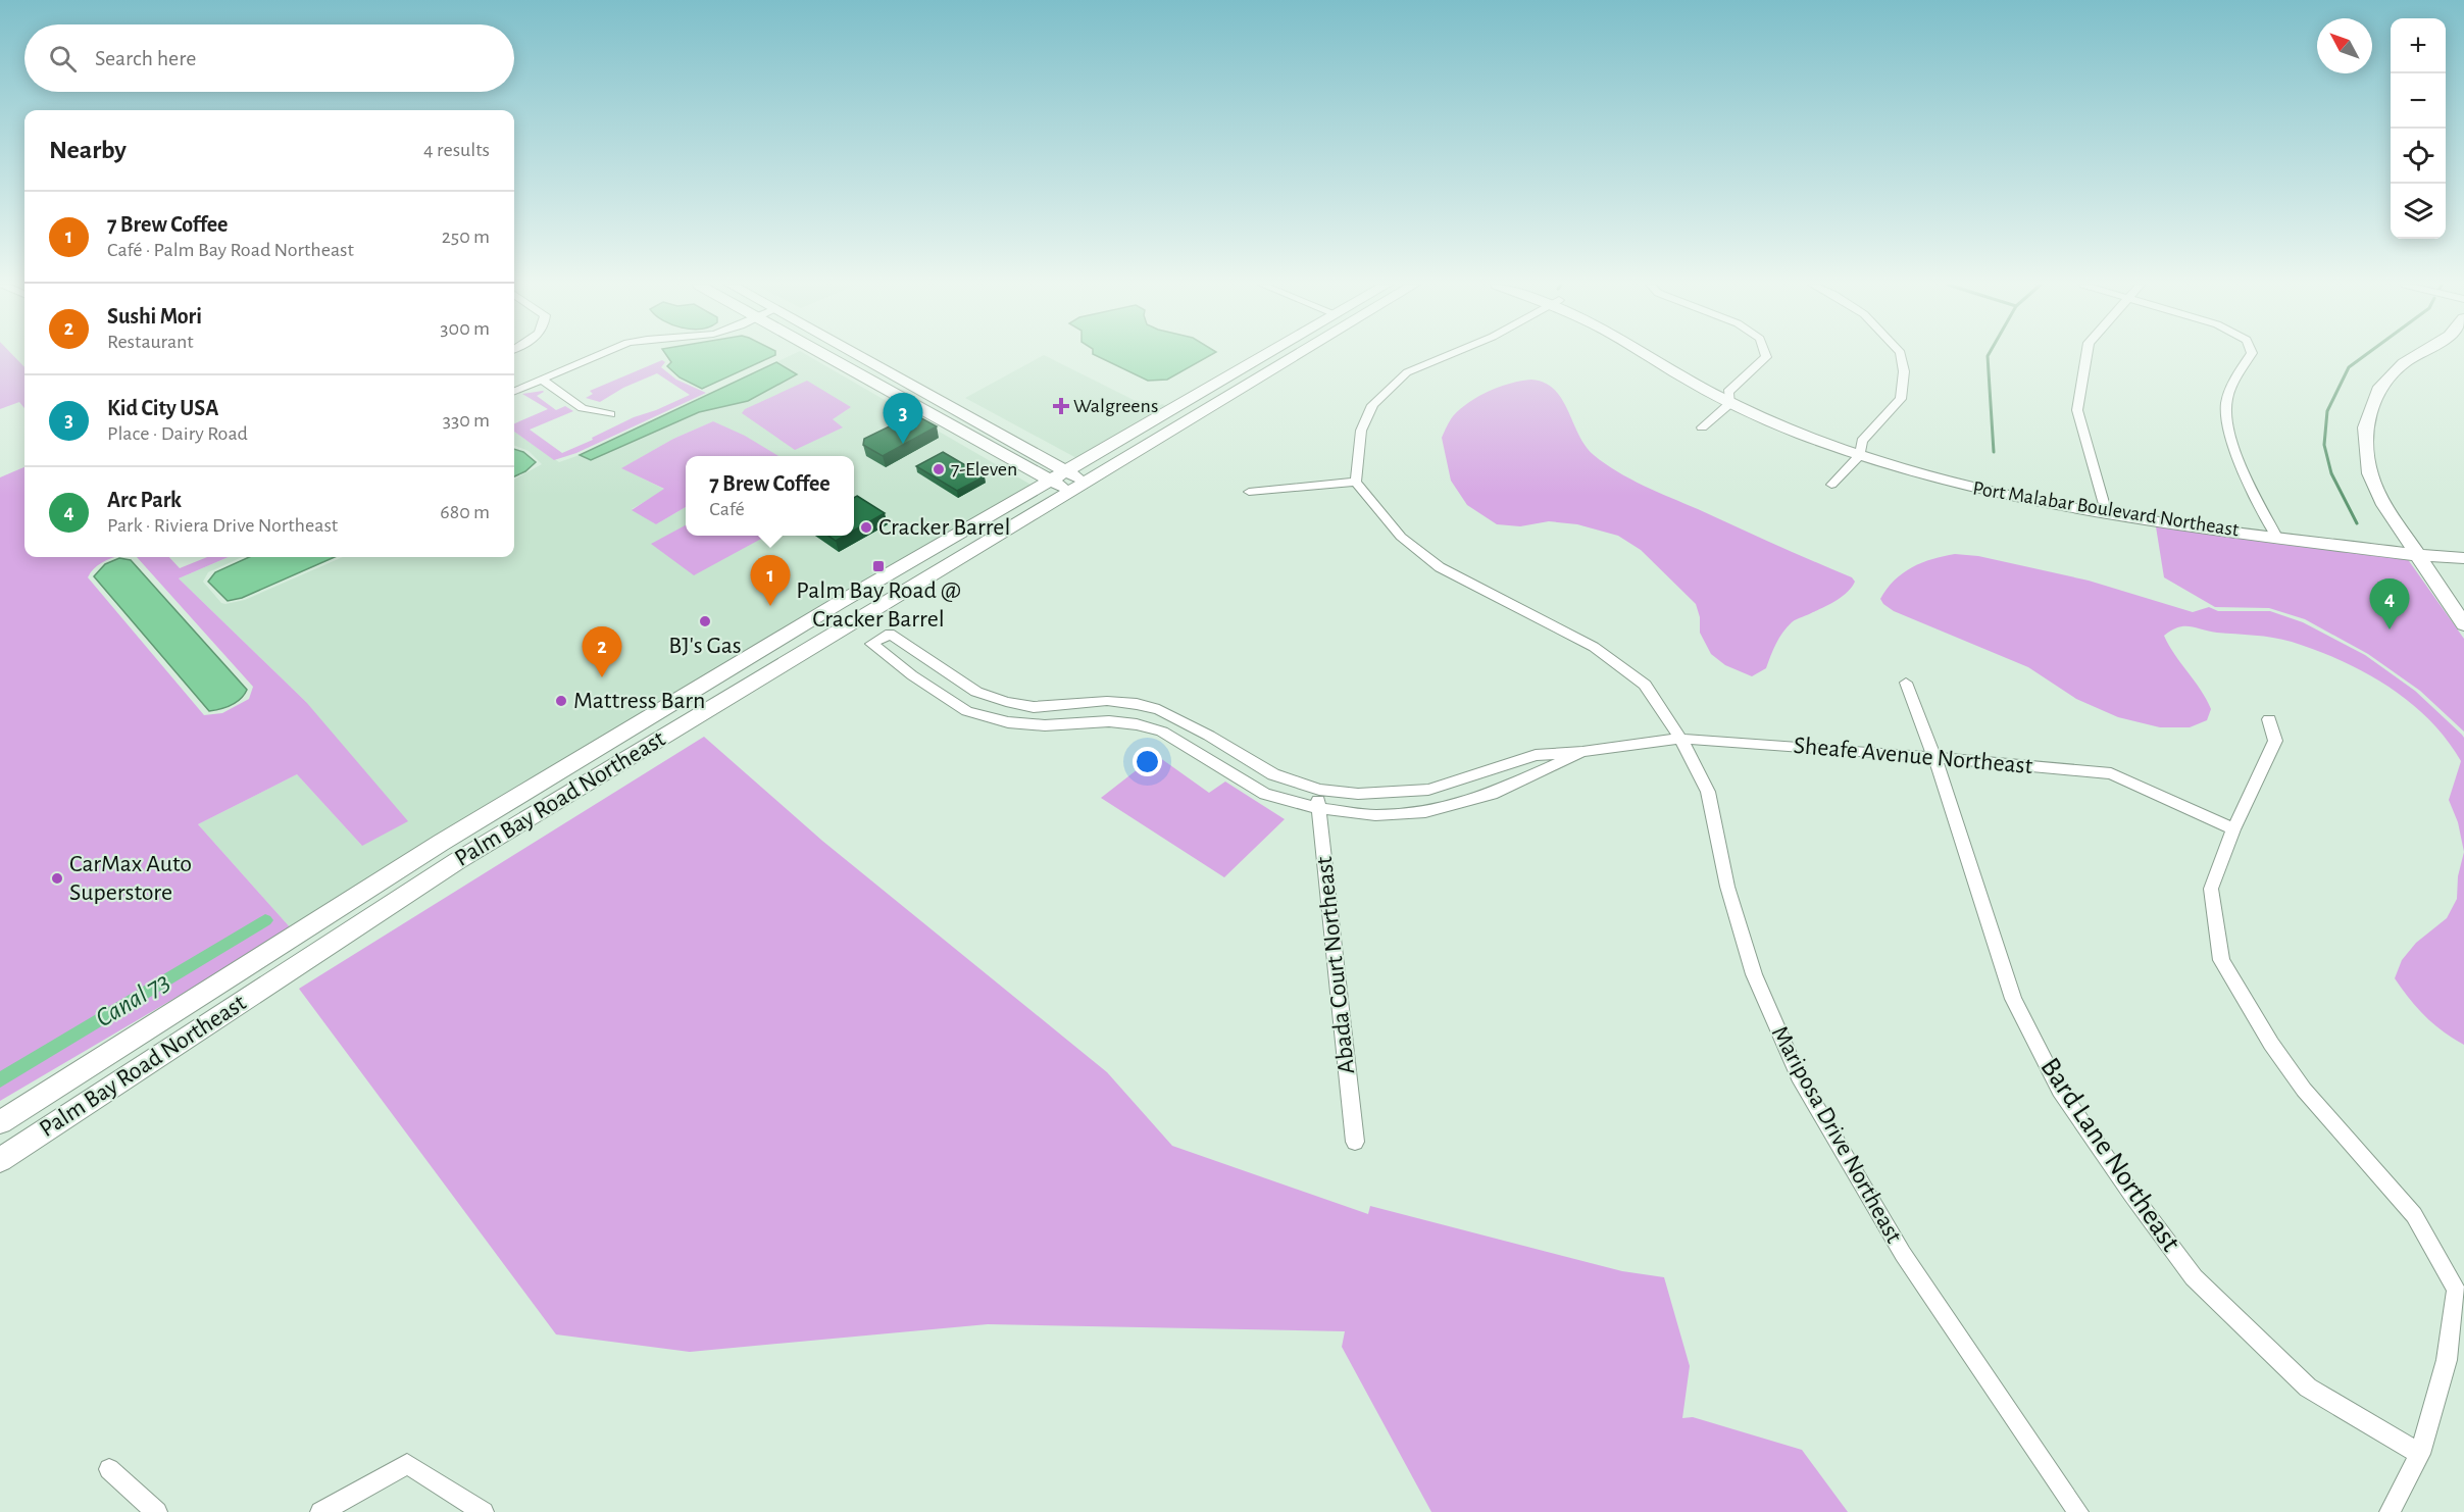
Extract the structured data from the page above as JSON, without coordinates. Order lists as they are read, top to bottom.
{
  "streets": {
    "street": [
      "Port Malabar Boulevard Northeast",
      "Sheafe Avenue Northeast",
      "Palm Bay Road Northeast",
      "Abada Court Northeast",
      "Mariposa Drive Northeast",
      "Bard Lane Northeast"
    ]
  },
  "crossings": [
    ["Sheafe Avenue Northeast", "Abada Court Northeast"],
    ["Sheafe Avenue Northeast", "Mariposa Drive Northeast"],
    ["Sheafe Avenue Northeast", "Bard Lane Northeast"]
  ],
  "water": ["Canal 73"],
  "places": {
    "health": ["Walgreens"],
    "other": [
      "7-Eleven",
      "Cracker Barrel",
      "BJ's Gas",
      "Mattress Barn",
      "CarMax Auto Superstore"
    ],
    "transit": ["Palm Bay Road @ Cracker Barrel"]
  },
  "north": "top left",
  "page": {
    "map_buttons": ["+", "−"],
    "search": "Search here",
    "heading": ["Nearby", "4 results"],
    "list": [
      {
        "mark": "1",
        "name": "7 Brew Coffee",
        "note": "Café · Palm Bay Road Northeast",
        "value": "250 m"
      },
      {
        "mark": "2",
        "name": "Sushi Mori",
        "note": "Restaurant",
        "value": "300 m"
      },
      {
        "mark": "3",
        "name": "Kid City USA",
        "note": "Place · Dairy Road",
        "value": "330 m"
      },
      {
        "mark": "4",
        "name": "Arc Park",
        "note": "Park · Riviera Drive Northeast",
        "value": "680 m"
      }
    ],
    "pins": [
      "3",
      "1",
      "4",
      "2"
    ],
    "popup": ["7 Brew Coffee", "Café"]
  }
}
